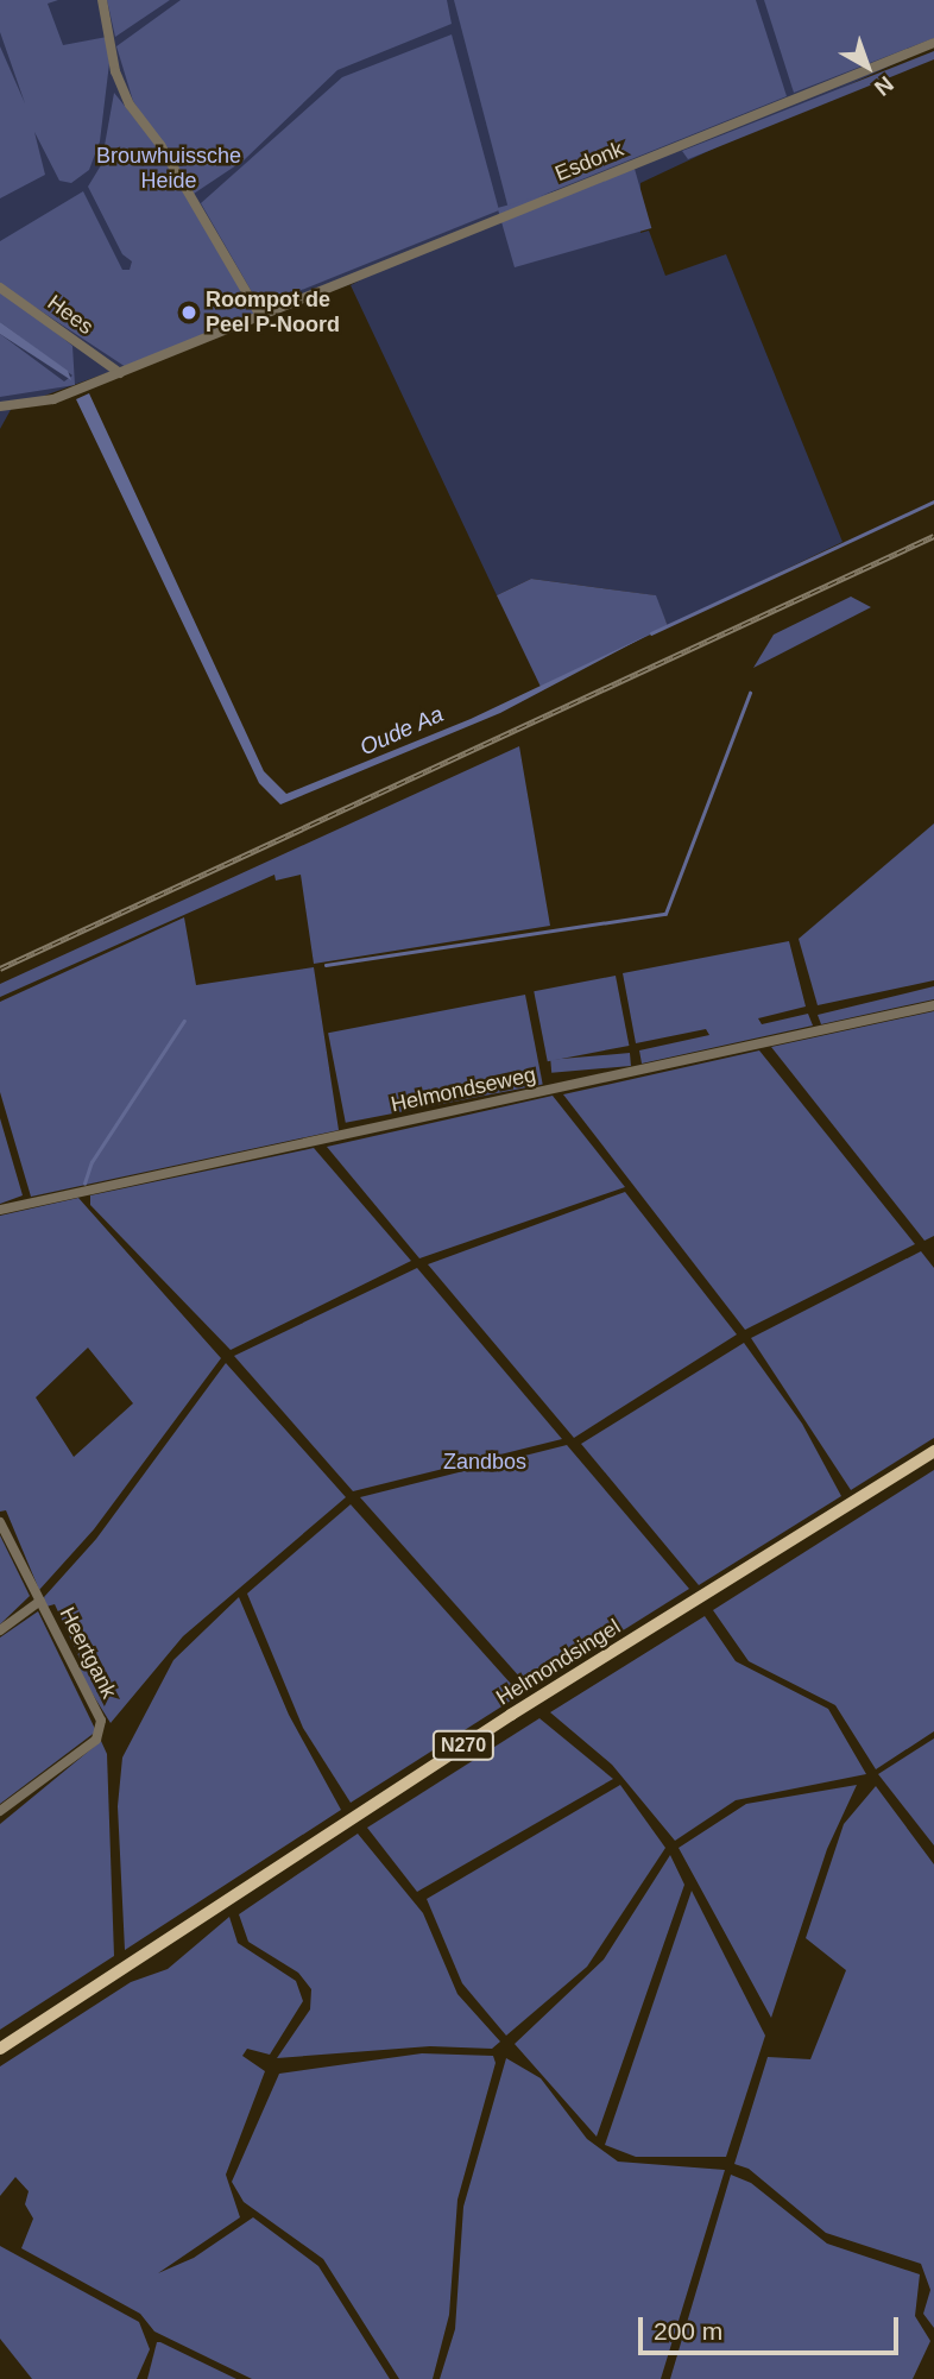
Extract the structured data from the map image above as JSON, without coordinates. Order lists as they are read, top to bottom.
{
  "streets": {
    "main road": ["Helmondsingel", "N270"],
    "street": [
      "Esdonk",
      "Hees",
      "Helmondseweg",
      "Heertgank"
    ]
  },
  "water": ["Oude Aa"],
  "parks": ["Brouwhuissche Heide", "Zandbos"],
  "places": ["Roompot de Peel P-Noord"],
  "scale_bar": "200 m",
  "north": "bottom right"
}
